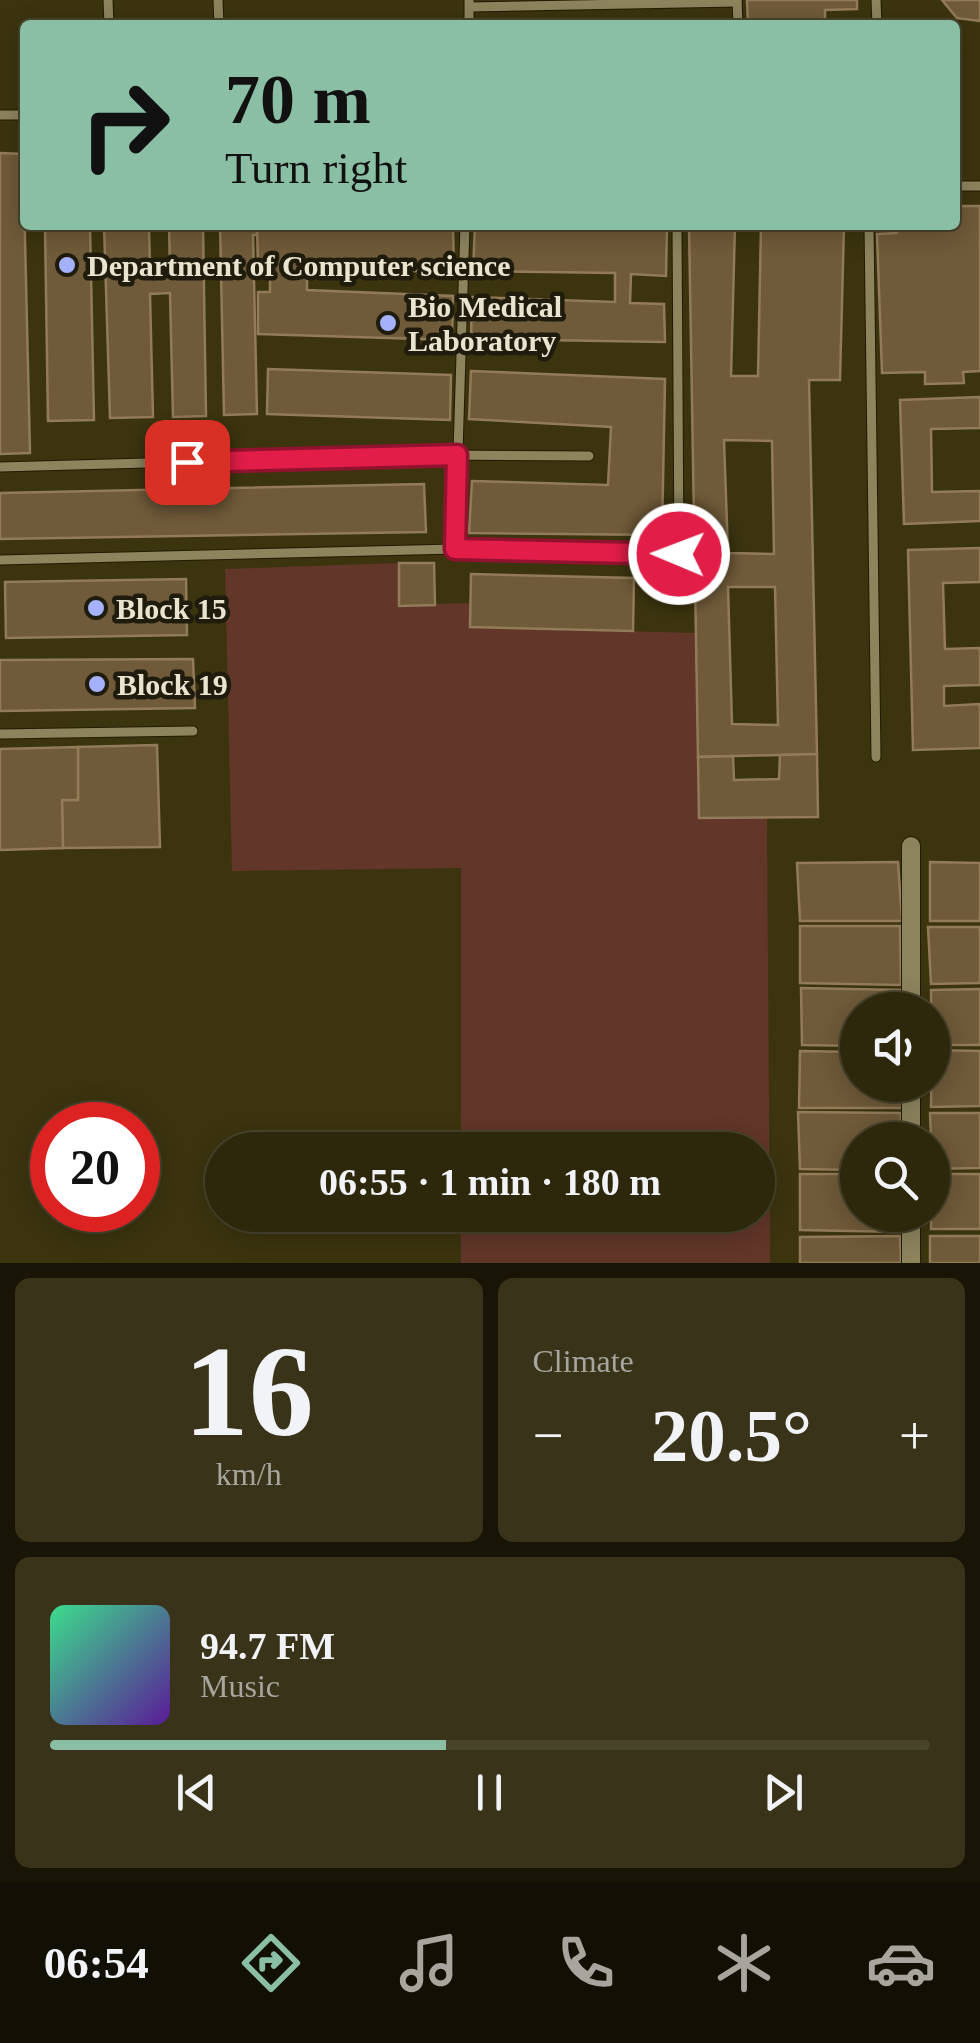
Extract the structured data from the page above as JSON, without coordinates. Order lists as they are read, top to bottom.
{
  "places": [
    "Department of Computer science",
    "Bio Medical Laboratory",
    "Block 15",
    "Block 19"
  ],
  "page": {
    "turn": ["70 m", "Turn right"],
    "limit": "20",
    "trip": "06:55 · 1 min · 180 m",
    "tile": [
      ["16", "km/h"],
      "Climate"
    ],
    "heat": ["−", "20.5°", "+"],
    "song": ["94.7 FM", "Music"],
    "tabs": "06:54"
  }
}
